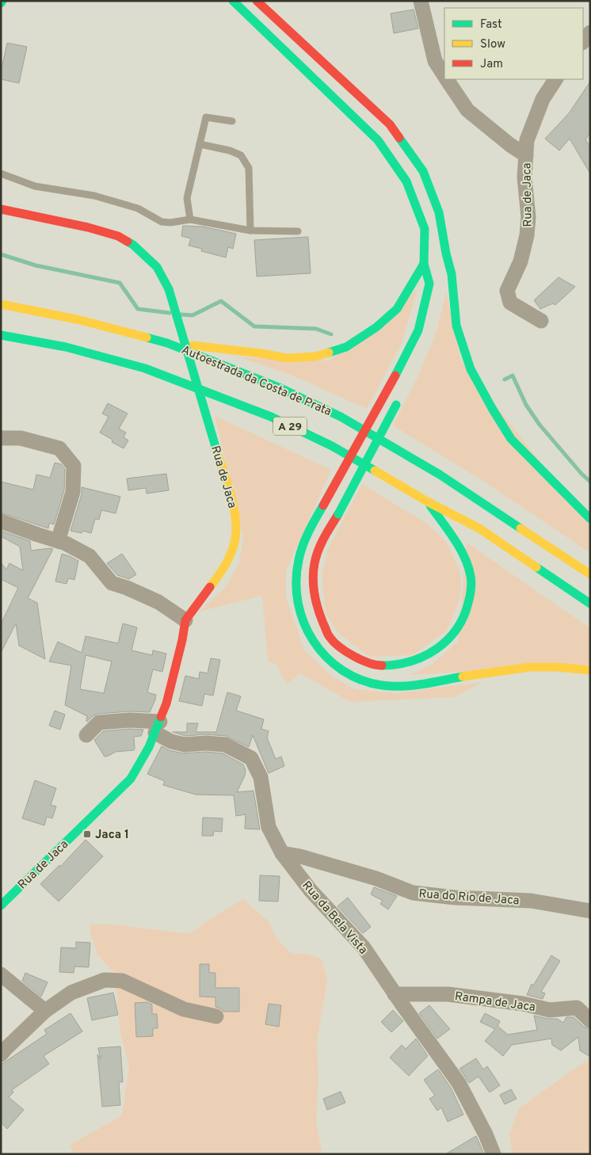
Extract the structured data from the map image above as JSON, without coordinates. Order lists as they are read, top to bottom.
{
  "streets": {
    "main road": ["Rua de Jaca", "Autoestrada da Costa de Prata", "A 29"],
    "street": ["Rua do Rio de Jaca", "Rua da Bela Vista", "Rampa de Jaca"]
  },
  "crossings": [
    ["Rua de Jaca", "Rua da Bela Vista"],
    ["Rua do Rio de Jaca", "Rua da Bela Vista"],
    ["Rua da Bela Vista", "Rampa de Jaca"]
  ],
  "places": {
    "transit": ["Jaca 1"]
  },
  "legend": ["Fast", "Slow", "Jam"]
}
